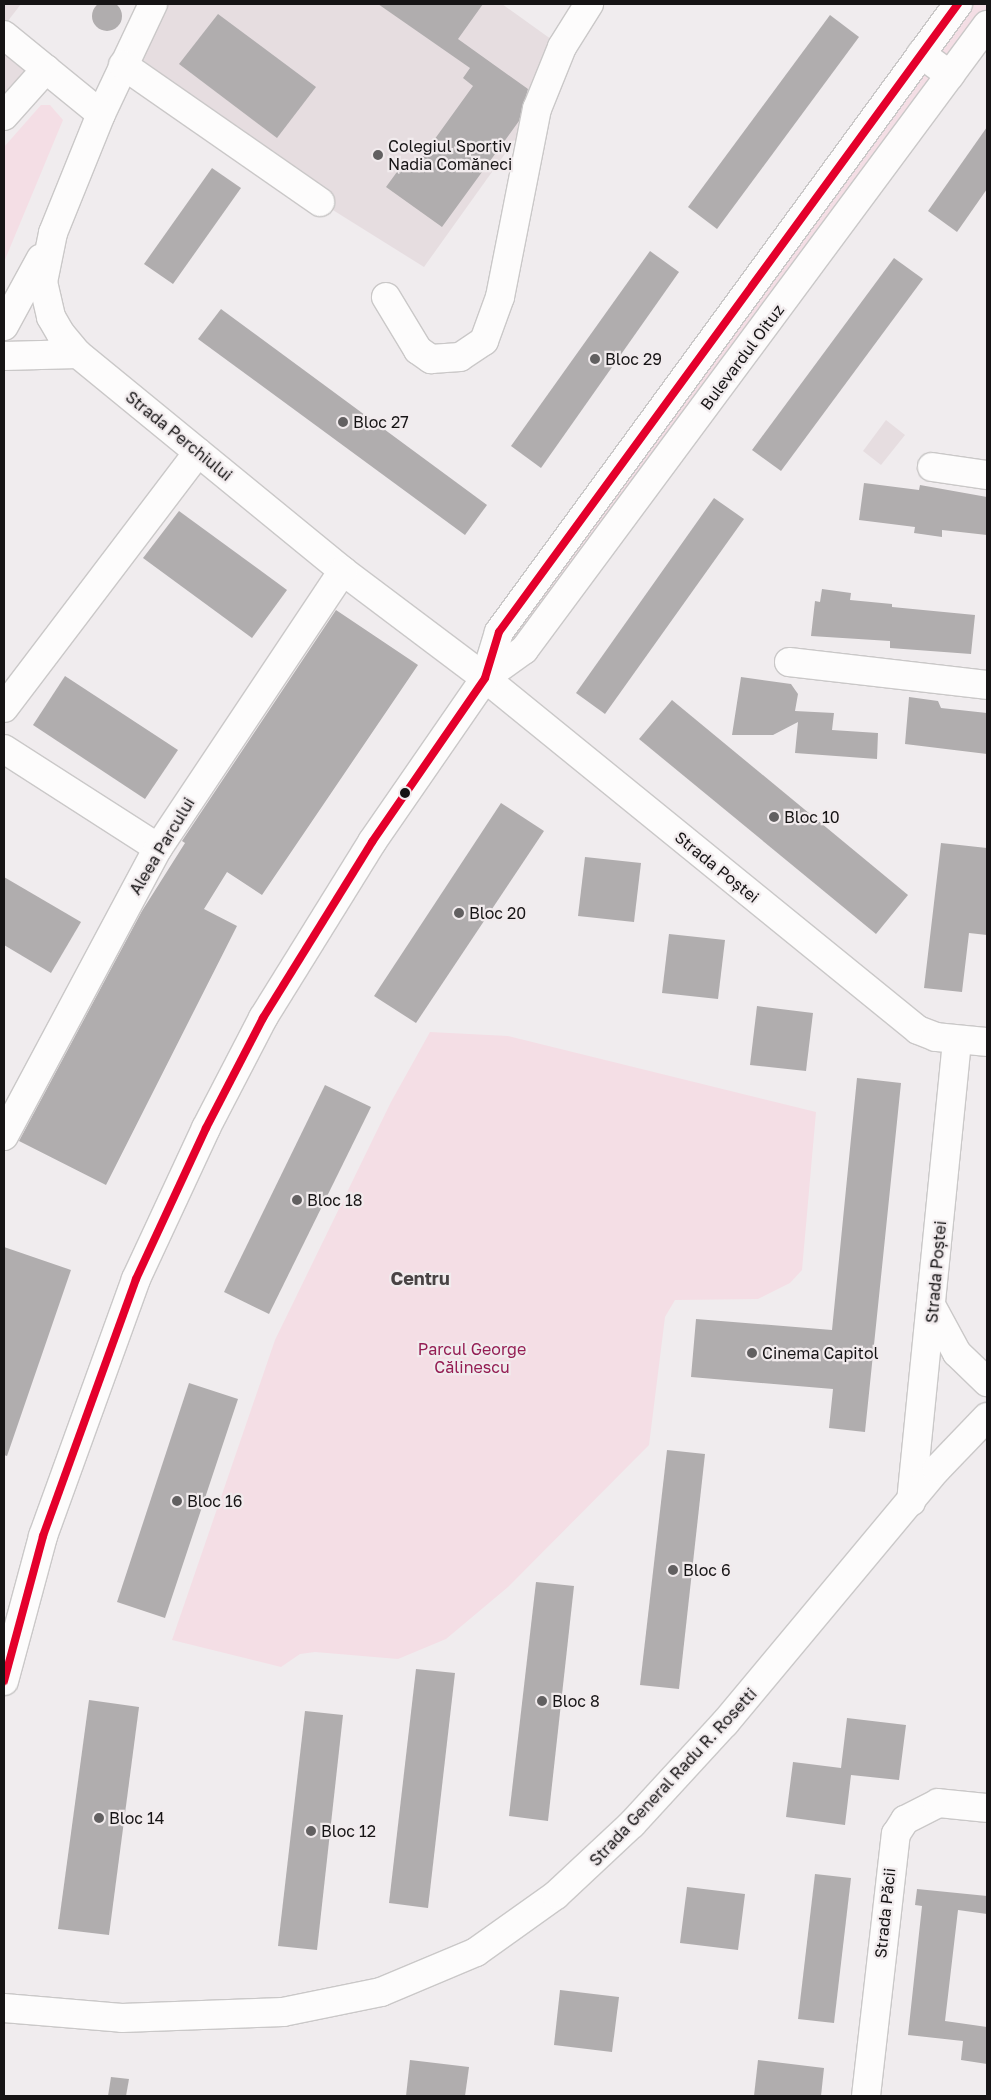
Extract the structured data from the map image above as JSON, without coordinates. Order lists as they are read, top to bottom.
{
  "streets": {
    "street": [
      "Bulevardul Oituz",
      "Strada Perchiului",
      "Aleea Parcului",
      "Strada Poștei",
      "Strada General Radu R. Rosetti",
      "Strada Păcii"
    ]
  },
  "crossings": [
    ["Bulevardul Oituz", "Strada Perchiului"],
    ["Bulevardul Oituz", "Strada Poștei"],
    ["Strada Perchiului", "Aleea Parcului"],
    ["Strada Perchiului", "Strada Poștei"],
    ["Strada Poștei", "Strada General Radu R. Rosetti"]
  ],
  "districts": ["Centru"],
  "parks": ["Parcul George Călinescu"],
  "places": [
    "Colegiul Sportiv Nadia Comăneci",
    "Bloc 29",
    "Bloc 27",
    "Bloc 10",
    "Bloc 20",
    "Bloc 18",
    "Cinema Capitol",
    "Bloc 16",
    "Bloc 6",
    "Bloc 8",
    "Bloc 14",
    "Bloc 12"
  ]
}
